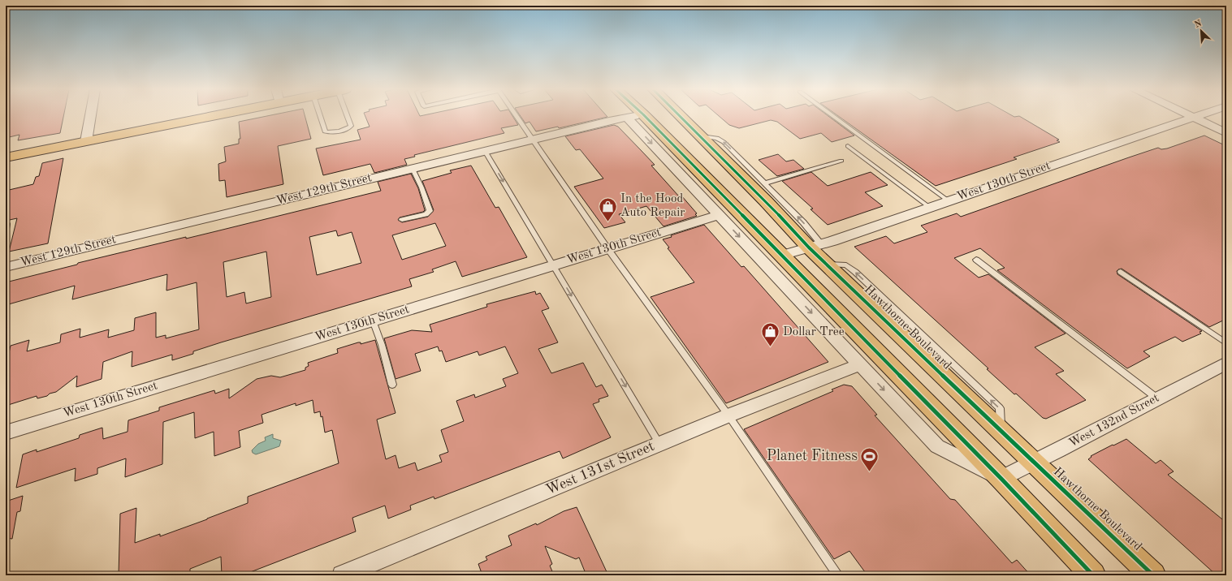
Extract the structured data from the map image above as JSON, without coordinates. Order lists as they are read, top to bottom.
{
  "streets": {
    "main road": ["Hawthorne Boulevard"],
    "street": [
      "West 130th Street",
      "West 129th Street",
      "West 132nd Street",
      "West 131st Street"
    ]
  },
  "crossings": [
    ["West 130th Street", "Hawthorne Boulevard"],
    ["Hawthorne Boulevard", "West 132nd Street"]
  ],
  "places": {
    "shop": ["In the Hood Auto Repair", "Dollar Tree"],
    "sports": ["Planet Fitness"]
  },
  "north": "top left"
}
